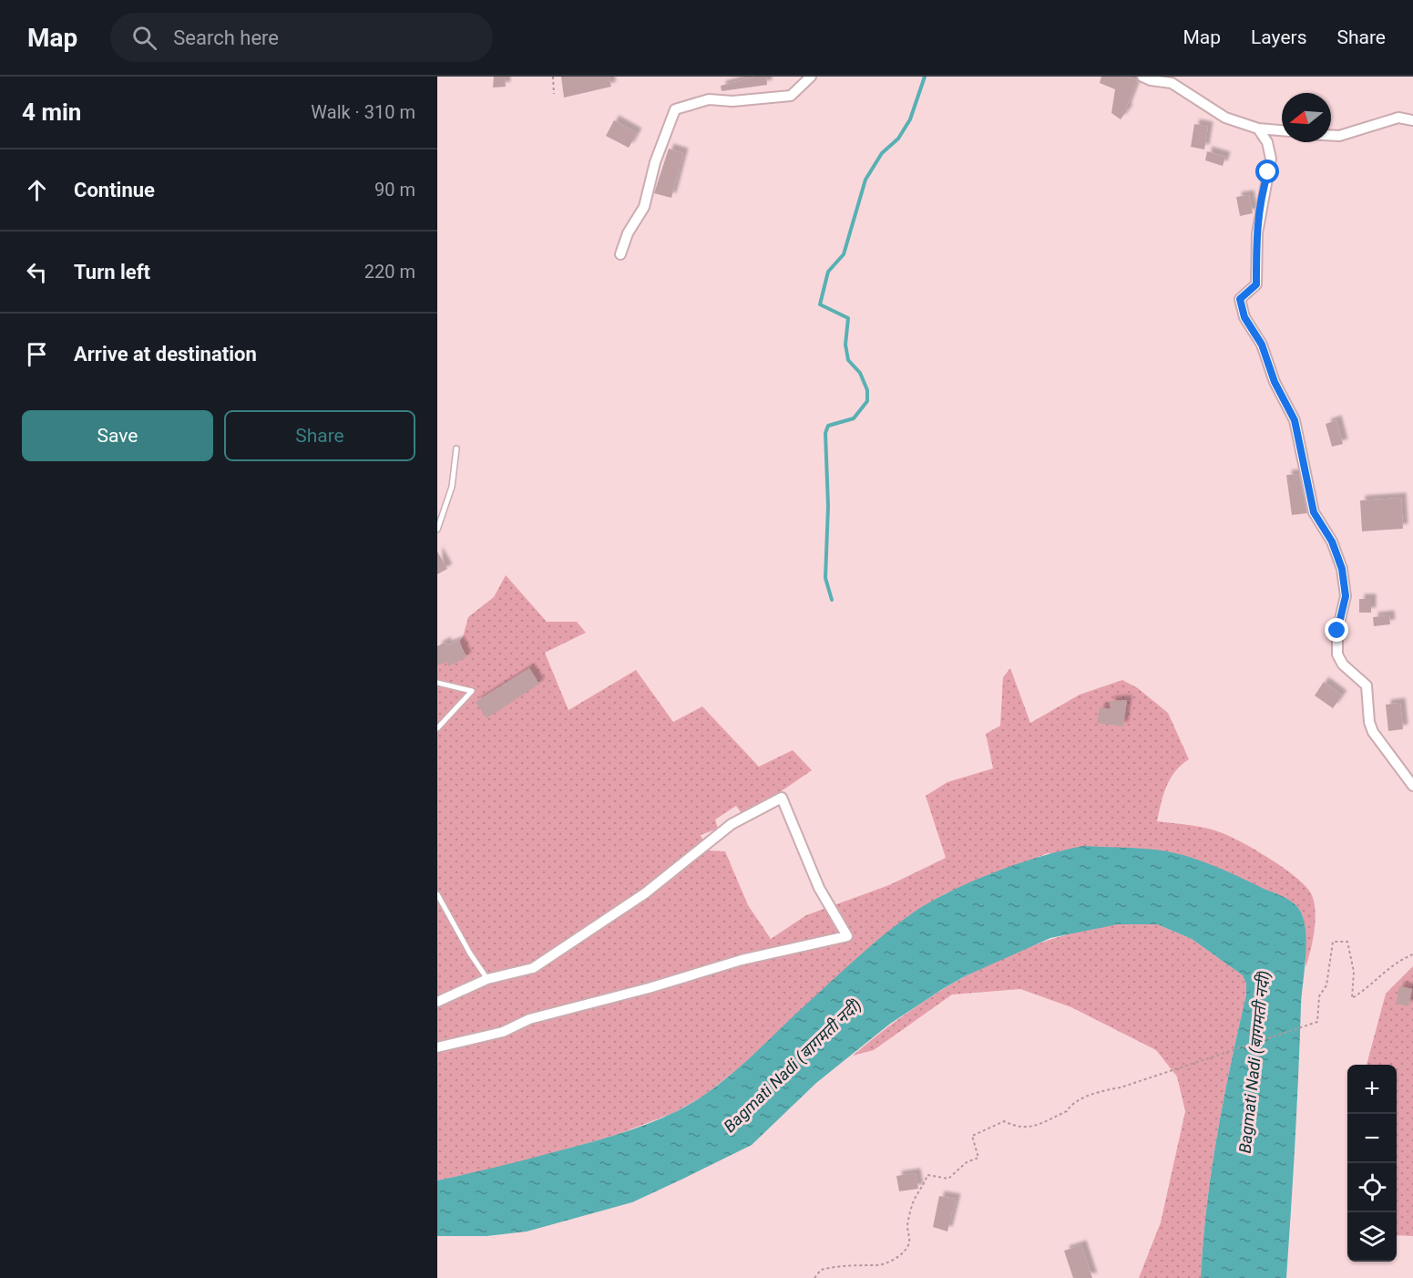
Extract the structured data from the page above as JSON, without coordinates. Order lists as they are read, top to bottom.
{
  "water": ["Bagmati Nadi (बागमती नदी)"],
  "north": "left",
  "page": {
    "header": "Map",
    "search": "Search here",
    "nav": ["Map", "Layers", "Share"],
    "heading": ["4 min", "Walk · 310 m"],
    "list": [
      ["Continue", "90 m"],
      ["Turn left", "220 m"],
      "Arrive at destination"
    ],
    "buttons": ["Save", "Share"],
    "map_buttons": ["+", "−"]
  }
}
